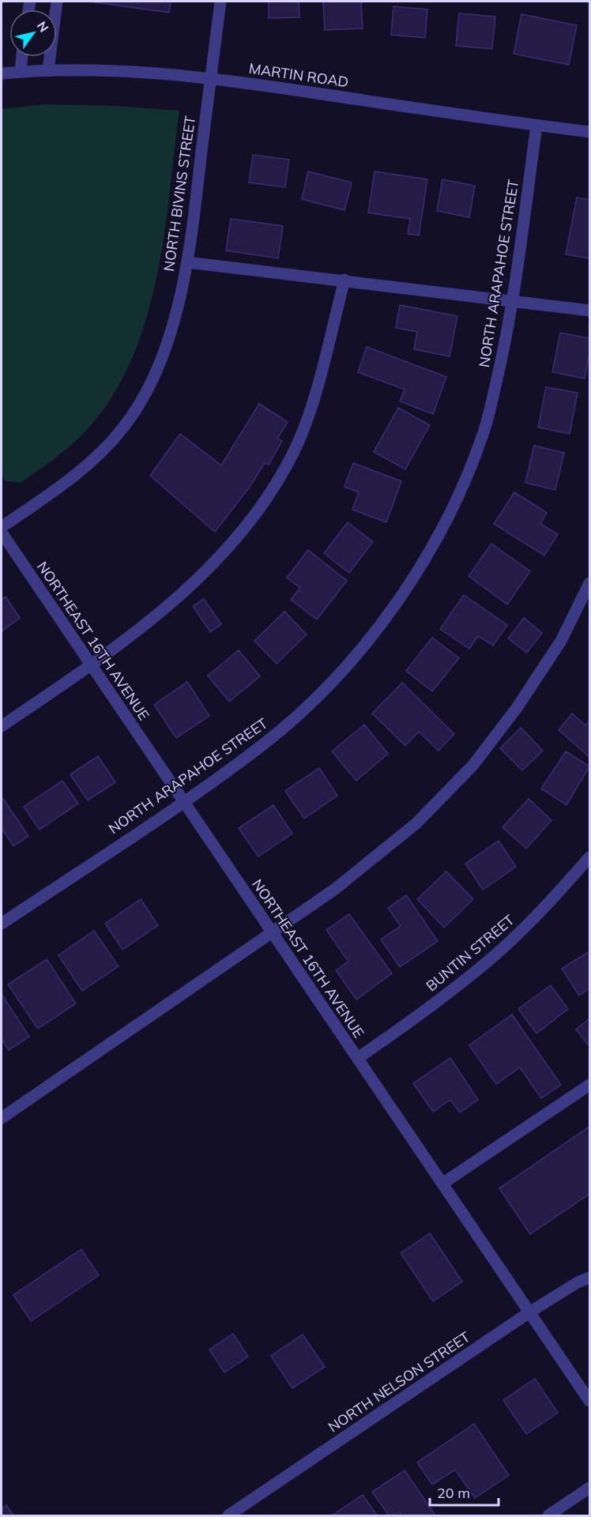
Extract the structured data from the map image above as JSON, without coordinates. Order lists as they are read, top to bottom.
{
  "streets": {
    "street": [
      "MARTIN ROAD",
      "NORTH BIVINS STREET",
      "NORTH ARAPAHOE STREET",
      "NORTHEAST 16TH AVENUE",
      "BUNTIN STREET",
      "NORTH NELSON STREET"
    ]
  },
  "crossings": [
    ["MARTIN ROAD", "NORTH BIVINS STREET"],
    ["MARTIN ROAD", "NORTH ARAPAHOE STREET"],
    ["NORTH ARAPAHOE STREET", "NORTHEAST 16TH AVENUE"],
    ["NORTHEAST 16TH AVENUE", "BUNTIN STREET"],
    ["NORTHEAST 16TH AVENUE", "NORTH NELSON STREET"]
  ],
  "scale_bar": "20 m",
  "north": "top right"
}
